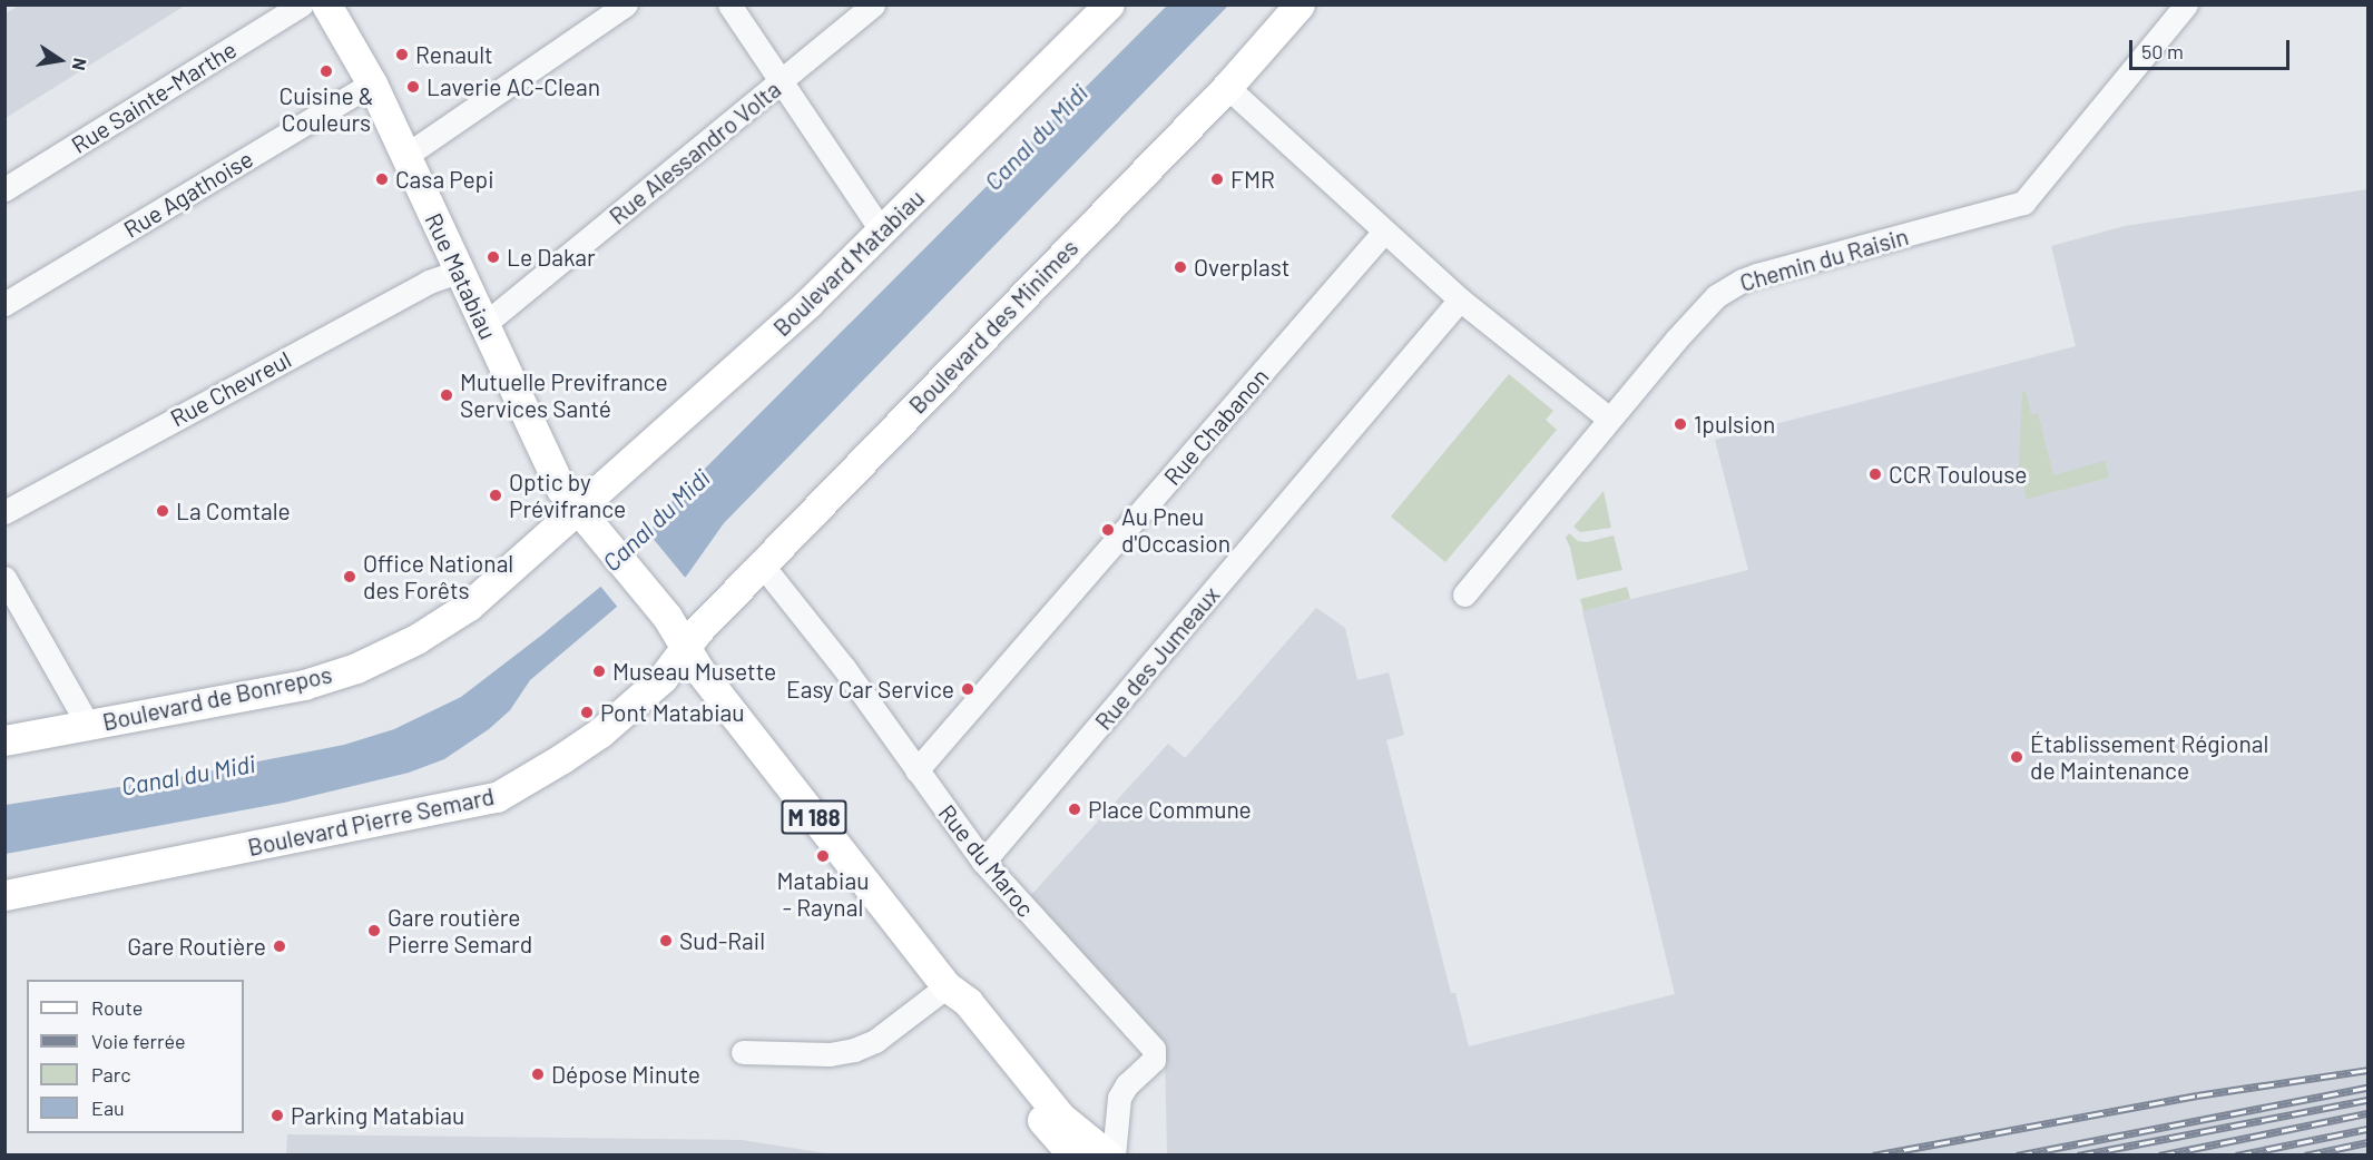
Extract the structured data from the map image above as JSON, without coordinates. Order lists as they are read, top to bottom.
{
  "streets": {
    "main road": [
      "Boulevard Matabiau",
      "Rue Matabiau",
      "Boulevard des Minimes",
      "Boulevard de Bonrepos",
      "M 188",
      "Boulevard Pierre Semard"
    ],
    "street": [
      "Rue Sainte-Marthe",
      "Rue Alessandro Volta",
      "Rue Agathoise",
      "Chemin du Raisin",
      "Rue Chevreul",
      "Rue Chabanon",
      "Rue des Jumeaux",
      "Rue du Maroc"
    ]
  },
  "crossings": [
    ["Rue Alessandro Volta", "Rue Matabiau"],
    ["Rue Agathoise", "Rue Matabiau"],
    ["Boulevard Matabiau", "Rue Matabiau"],
    ["Boulevard Matabiau", "Boulevard de Bonrepos"],
    ["Rue Matabiau", "Rue Chevreul"],
    ["Rue Matabiau", "Boulevard de Bonrepos"],
    ["Boulevard des Minimes", "M 188"],
    ["Boulevard des Minimes", "Boulevard Pierre Semard"],
    ["Boulevard des Minimes", "Rue du Maroc"],
    ["Rue Chabanon", "Rue du Maroc"],
    ["Rue des Jumeaux", "Rue du Maroc"],
    ["M 188", "Boulevard Pierre Semard"]
  ],
  "water": ["Canal du Midi"],
  "places": [
    "Renault",
    "Cuisine & Couleurs",
    "Laverie AC-Clean",
    "Casa Pepi",
    "FMR",
    "Le Dakar",
    "Overplast",
    "Mutuelle Previfrance Services Santé",
    "1pulsion",
    "CCR Toulouse",
    "Optic by Prévifrance",
    "La Comtale",
    "Au Pneu d'Occasion",
    "Office National des Forêts",
    "Museau Musette",
    "Easy Car Service",
    "Pont Matabiau",
    "Établissement Régional de Maintenance",
    "Place Commune",
    "Matabiau - Raynal",
    "Gare routière Pierre Semard",
    "Sud-Rail",
    "Gare Routière",
    "Dépose Minute",
    "Parking Matabiau"
  ],
  "legend": [
    "Route",
    "Voie ferrée",
    "Parc",
    "Eau"
  ],
  "scale_bar": "50 m",
  "north": "right"
}
